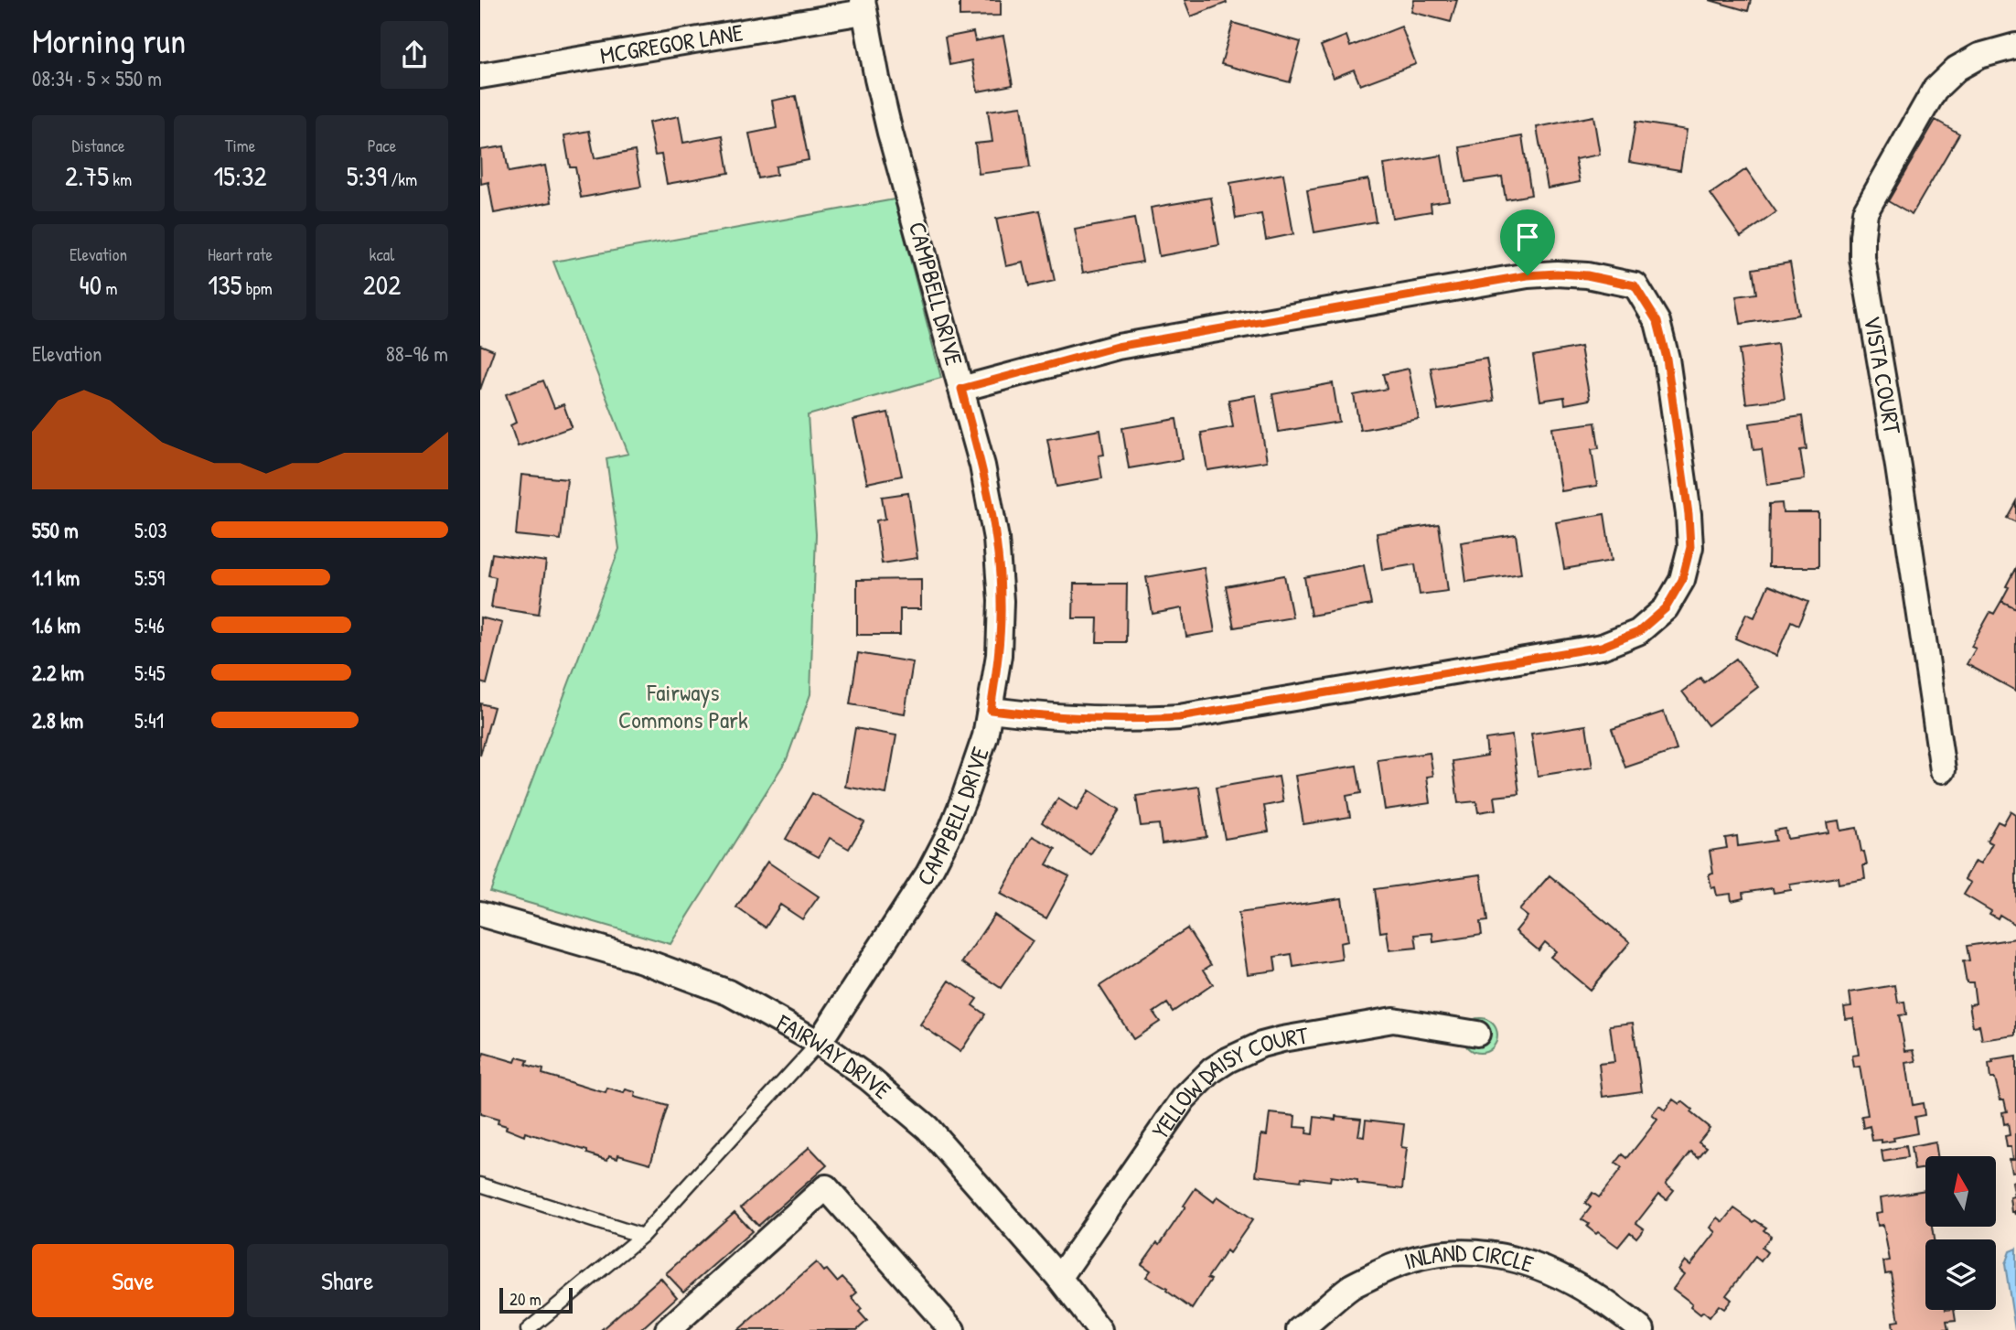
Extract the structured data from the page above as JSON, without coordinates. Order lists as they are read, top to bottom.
{
  "streets": {
    "street": [
      "MCGREGOR LANE",
      "CAMPBELL DRIVE",
      "VISTA COURT",
      "FAIRWAY DRIVE",
      "YELLOW DAISY COURT",
      "INLAND CIRCLE"
    ]
  },
  "crossings": [
    ["MCGREGOR LANE", "CAMPBELL DRIVE"],
    ["CAMPBELL DRIVE", "FAIRWAY DRIVE"],
    ["FAIRWAY DRIVE", "YELLOW DAISY COURT"]
  ],
  "parks": ["Fairways Commons Park"],
  "scale_bar": "20 m",
  "north": "top",
  "page": {
    "heading": ["Morning run", "08:34 · 5 × 550 m"],
    "stats": [
      ["Distance", "2.75 km"],
      ["Time", "15:32"],
      ["Pace", "5:39 /km"],
      ["Elevation", "40 m"],
      ["Heart rate", "135 bpm"],
      ["kcal", "202"]
    ],
    "chart": ["Elevation", "88–96 m"],
    "list": [
      {
        "name": "550 m",
        "note": "5:03"
      },
      {
        "name": "1.1 km",
        "note": "5:59"
      },
      {
        "name": "1.6 km",
        "note": "5:46"
      },
      {
        "name": "2.2 km",
        "note": "5:45"
      },
      {
        "name": "2.8 km",
        "note": "5:41"
      }
    ],
    "buttons": ["Save", "Share"],
    "scale": "20 m"
  }
}
